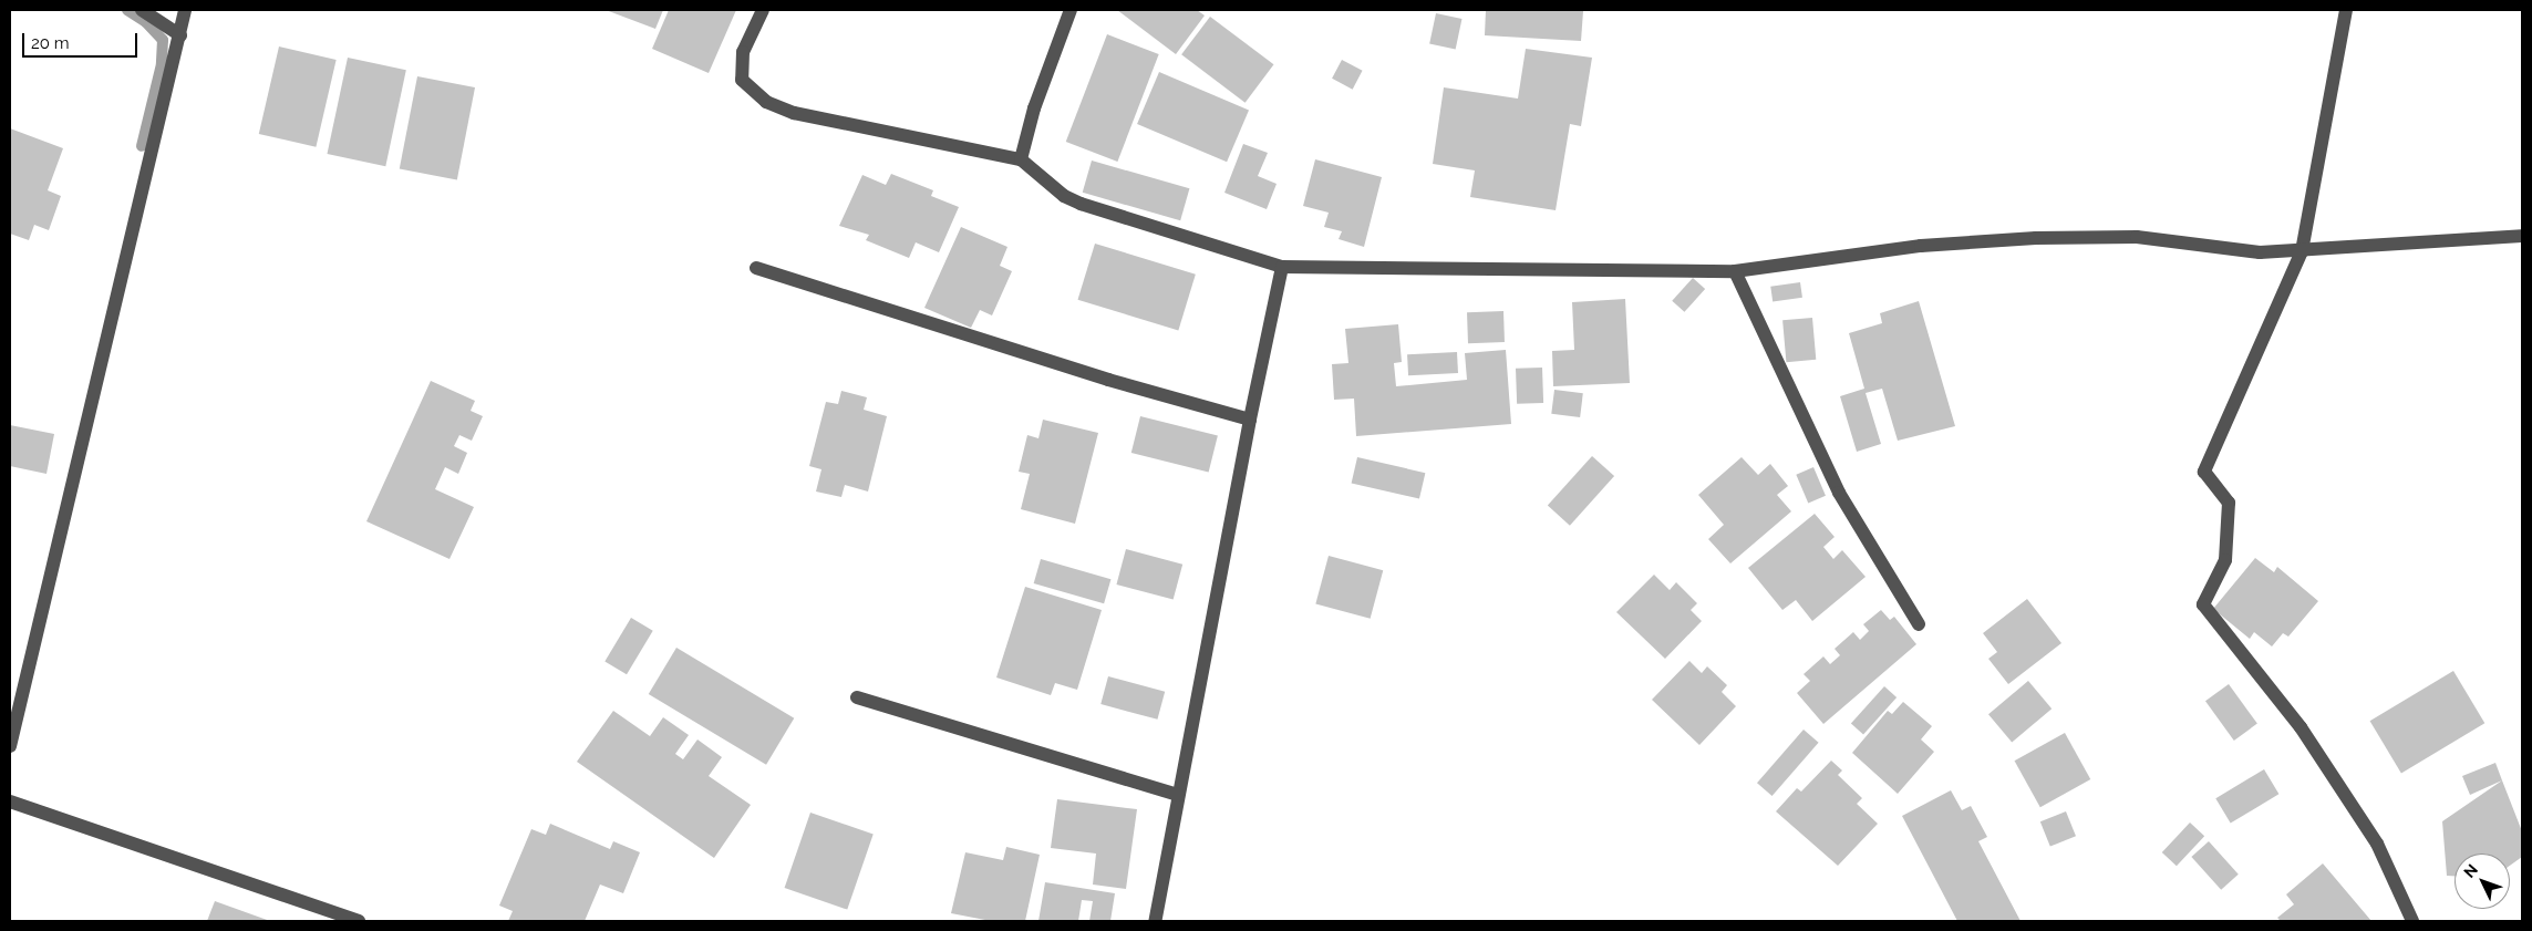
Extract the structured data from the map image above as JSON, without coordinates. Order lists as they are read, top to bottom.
{
  "scale_bar": "20 m",
  "north": "top left"
}
